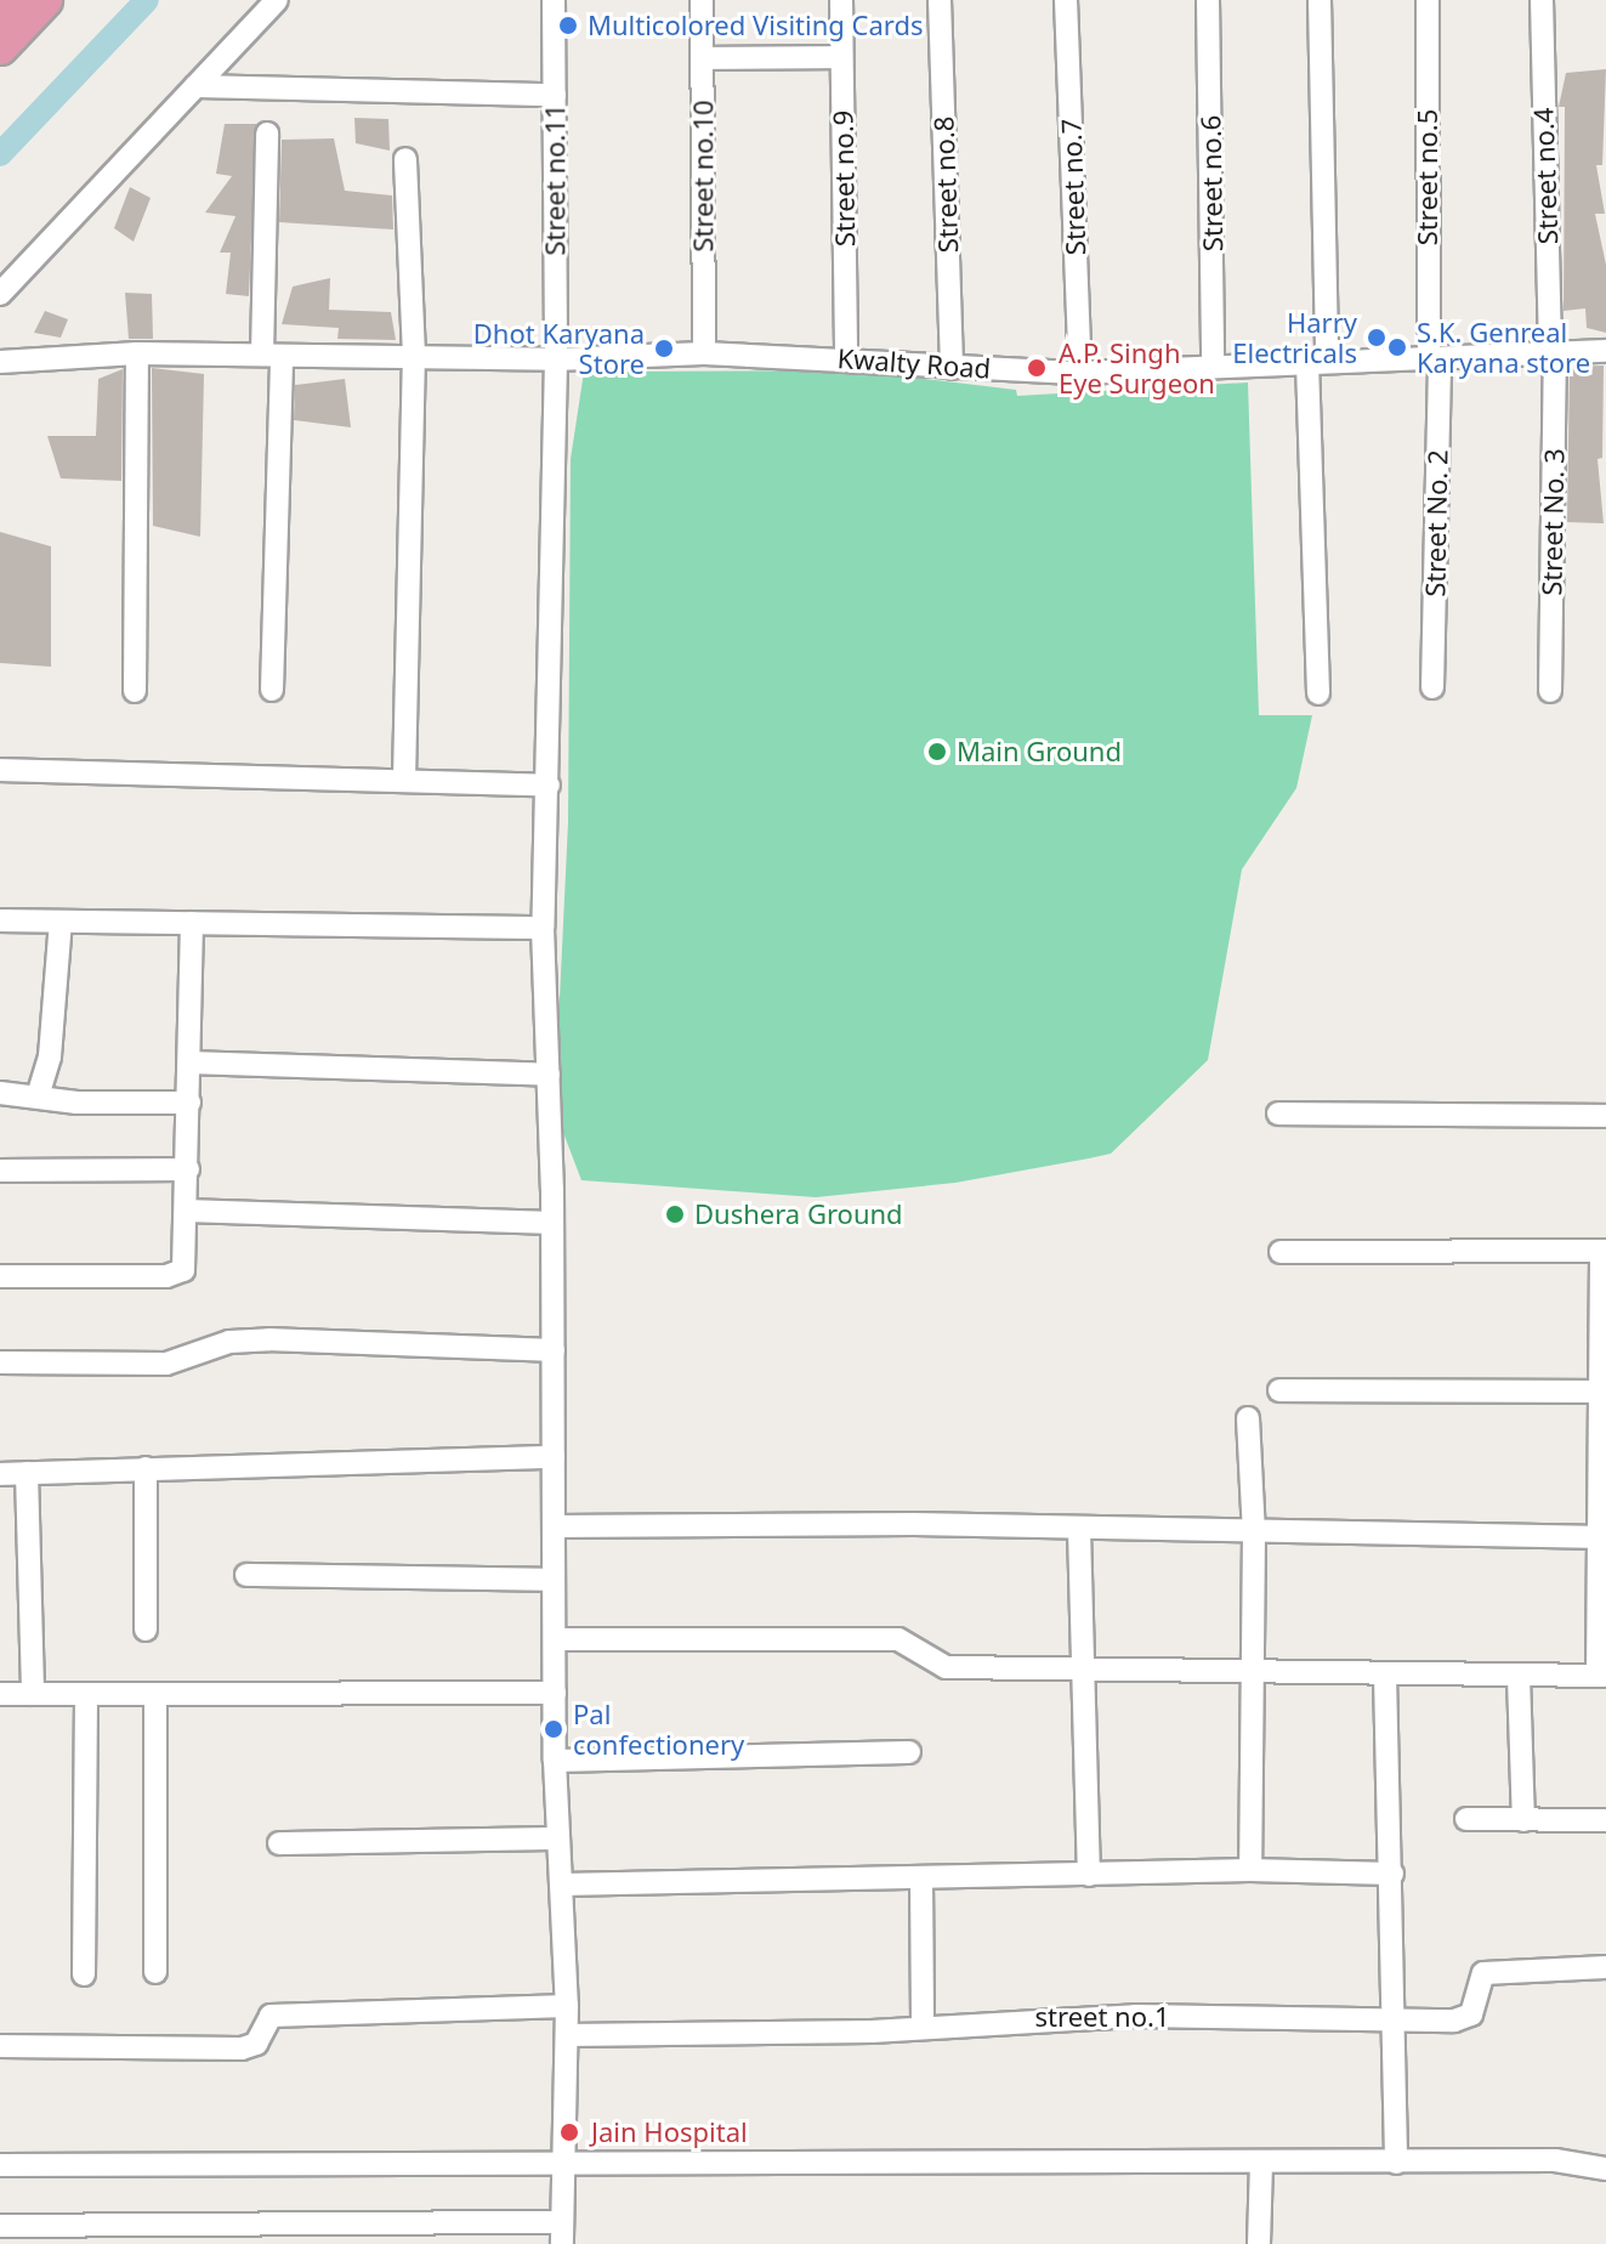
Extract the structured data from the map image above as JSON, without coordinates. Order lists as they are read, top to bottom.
{
  "streets": {
    "street": [
      "Street no.10",
      "Street no.4",
      "Street no.5",
      "Street no.9",
      "Street no.11",
      "Street no.6",
      "Street no.8",
      "Street no.7",
      "Kwalty Road",
      "Street No. 3",
      "Street No. 2",
      "street no.1"
    ]
  },
  "crossings": [
    ["Street no.10", "Kwalty Road"],
    ["Street no.4", "Kwalty Road"],
    ["Street no.4", "Street No. 3"],
    ["Street no.5", "Kwalty Road"],
    ["Street no.5", "Street No. 2"],
    ["Street no.9", "Kwalty Road"],
    ["Street no.11", "Kwalty Road"],
    ["Street no.11", "street no.1"],
    ["Street no.6", "Kwalty Road"],
    ["Street no.8", "Kwalty Road"],
    ["Street no.7", "Kwalty Road"],
    ["Kwalty Road", "Street No. 3"],
    ["Kwalty Road", "Street No. 2"]
  ],
  "places": [
    "Multicolored Visiting Cards",
    "Harry Electricals",
    "S.K. Genreal Karyana store",
    "Dhot Karyana Store",
    "A.P. Singh Eye Surgeon",
    "Main Ground",
    "Dushera Ground",
    "Pal confectionery",
    "Jain Hospital"
  ]
}
